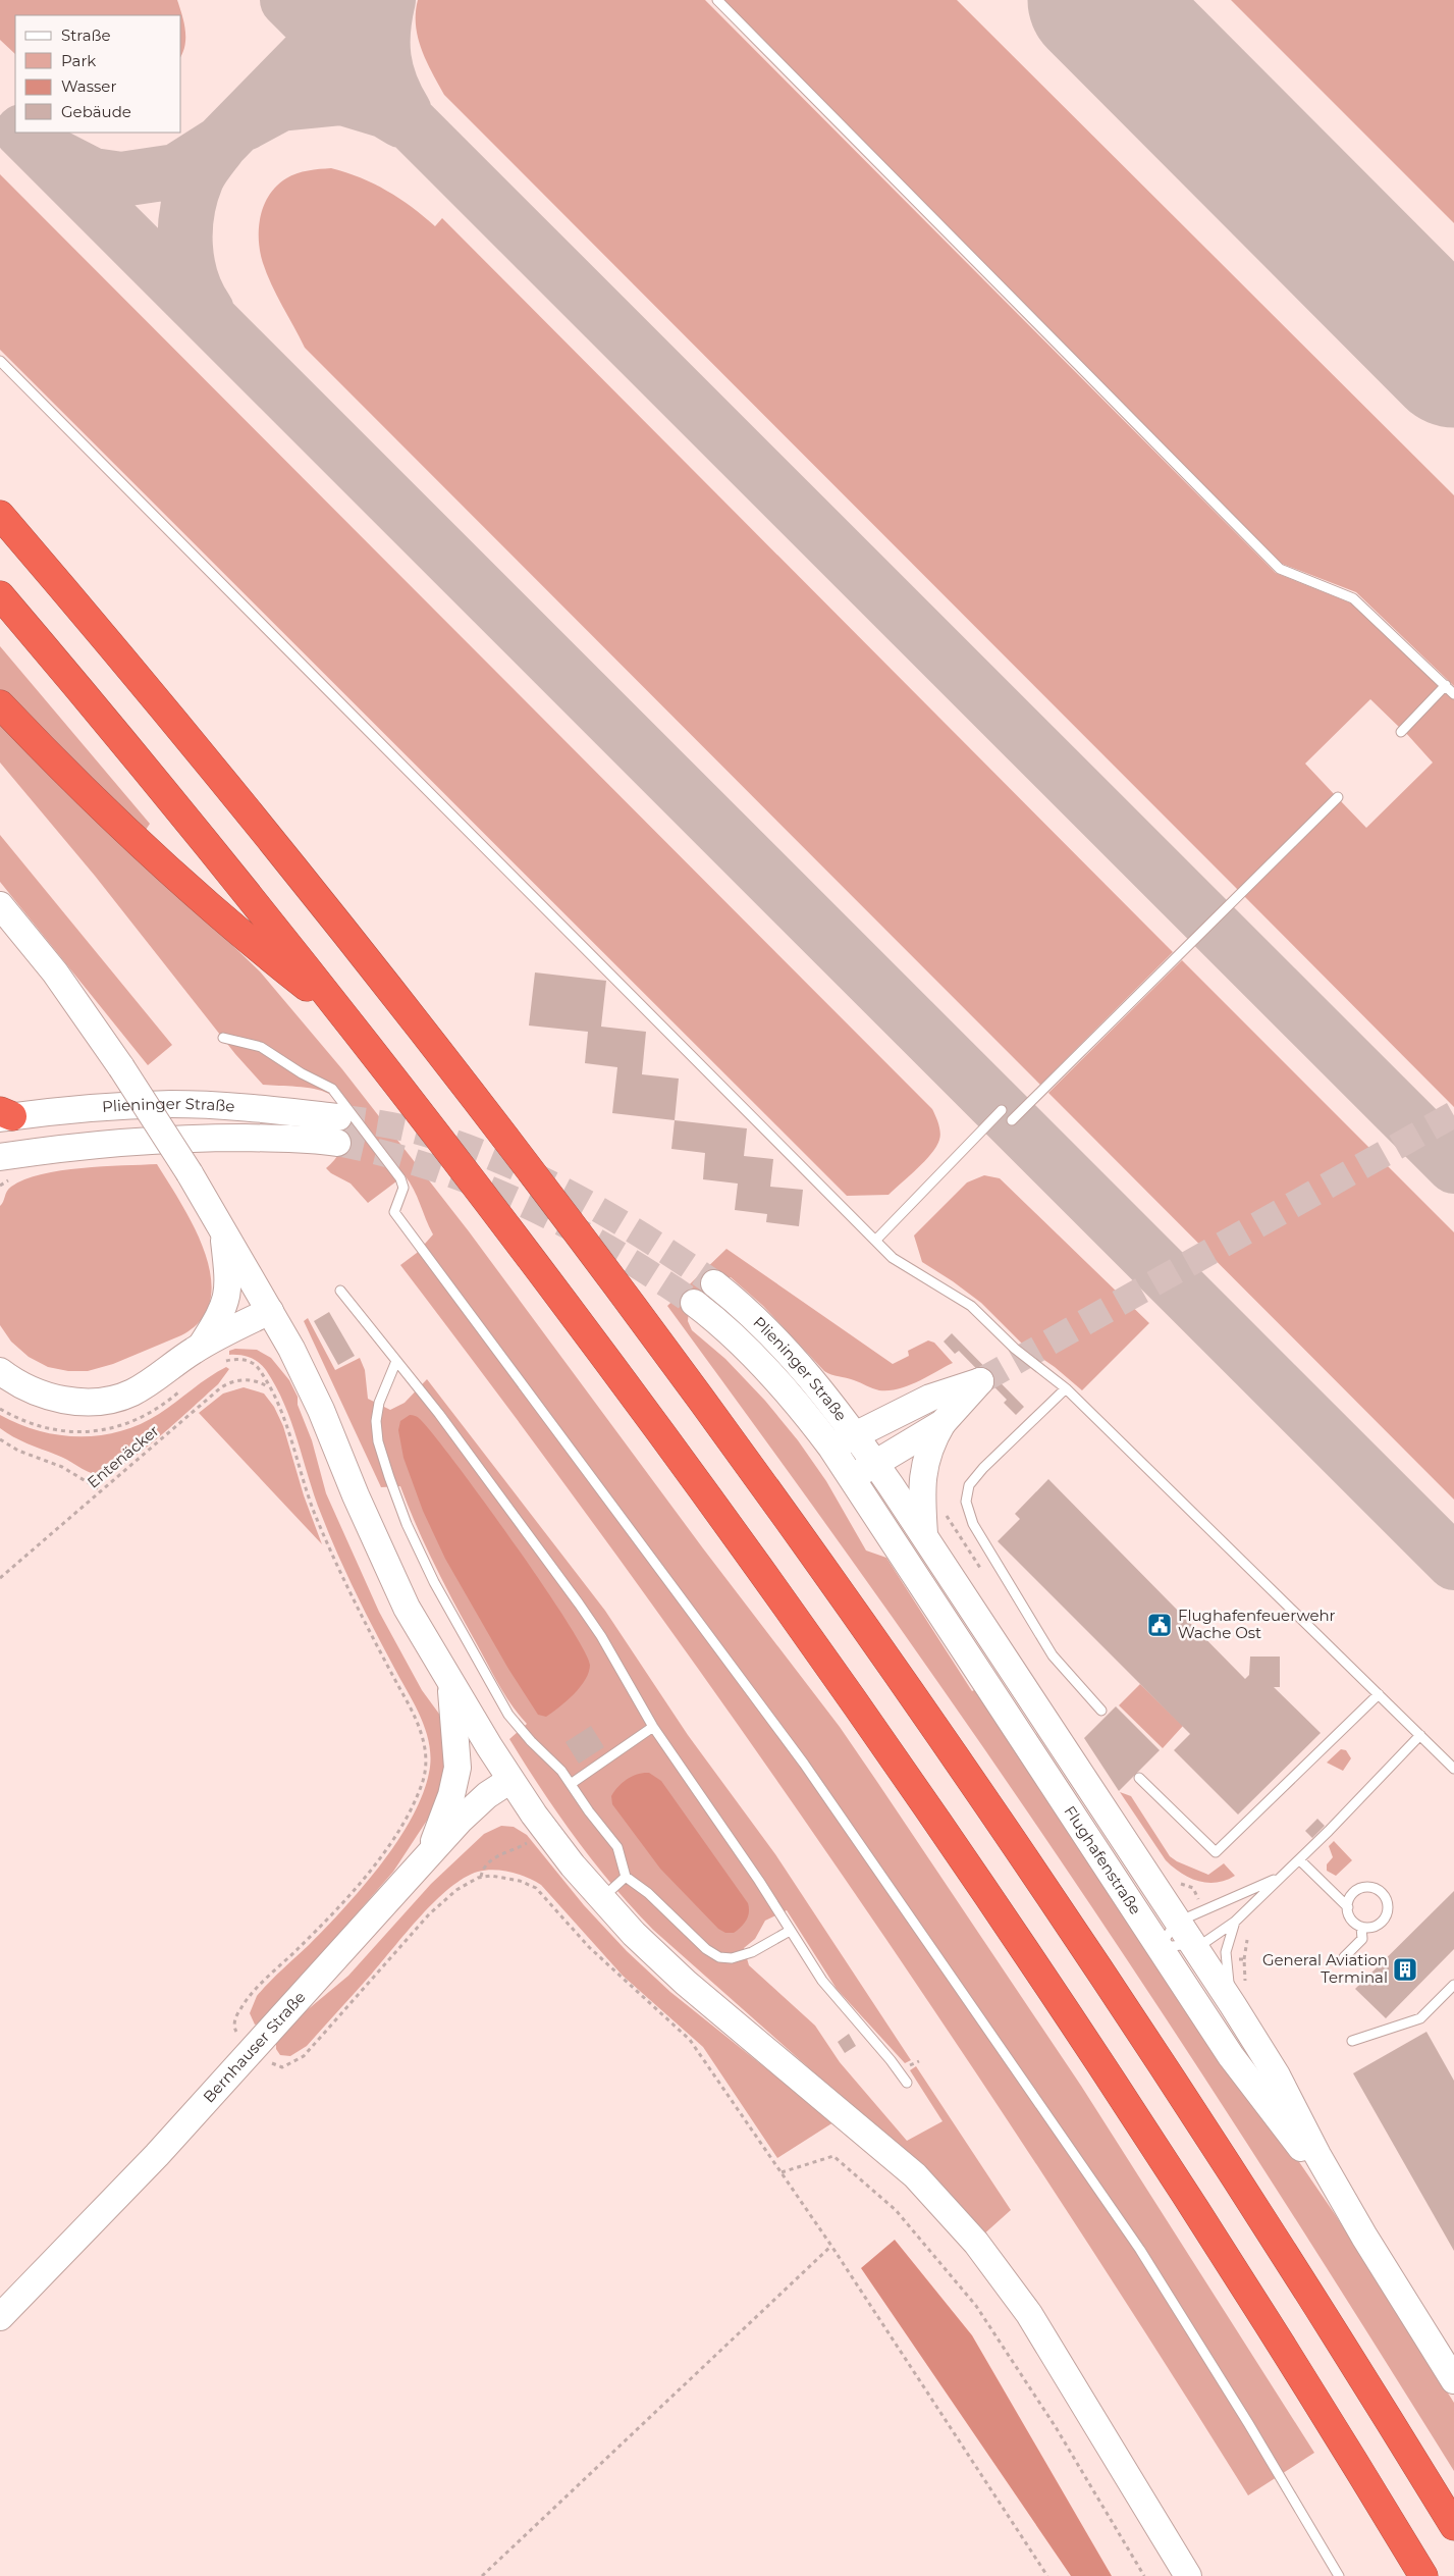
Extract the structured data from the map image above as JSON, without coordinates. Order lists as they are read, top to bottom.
{
  "streets": {
    "main road": ["Plieninger Straße", "Flughafenstraße", "Bernhauser Straße"],
    "path": ["Entenäcker"]
  },
  "crossings": [
    ["Plieninger Straße", "Flughafenstraße"],
    ["Entenäcker", "Bernhauser Straße"]
  ],
  "places": {
    "public building": ["Flughafenfeuerwehr Wache Ost"],
    "building": ["General Aviation Terminal"]
  },
  "legend": [
    "Straße",
    "Park",
    "Wasser",
    "Gebäude"
  ]
}
